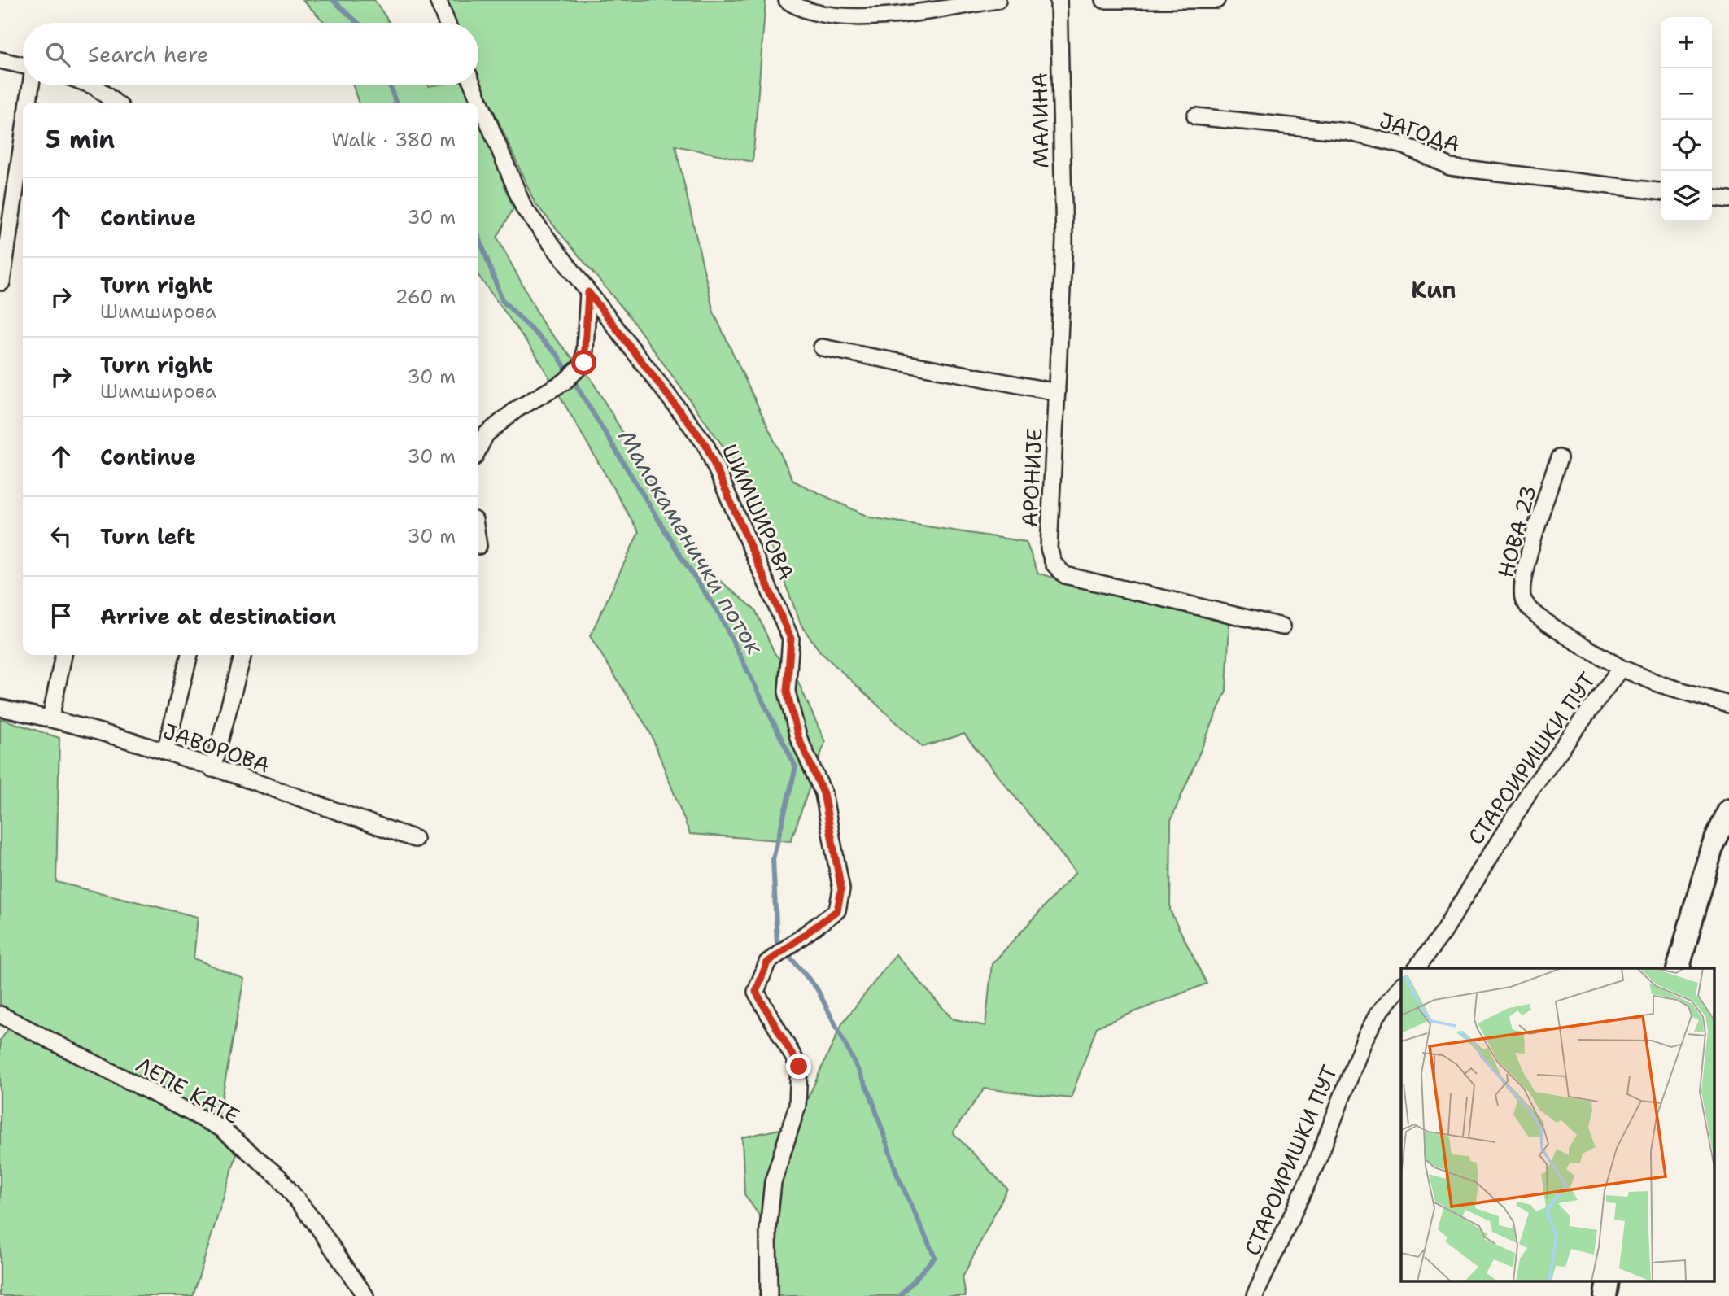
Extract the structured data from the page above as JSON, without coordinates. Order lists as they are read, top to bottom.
{
  "streets": {
    "street": [
      "МАЛИНА",
      "ЈАГОДА",
      "АРОНИЈЕ",
      "ШИМШИРОВА",
      "НОВА 23",
      "ЈАВОРОВА",
      "СТАРОИРИШКИ ПУТ",
      "ЛЕПЕ КАТЕ"
    ]
  },
  "crossings": [
    ["МАЛИНА", "АРОНИЈЕ"],
    ["НОВА 23", "СТАРОИРИШКИ ПУТ"]
  ],
  "districts": ["Кип"],
  "water": ["Малокаменички поток"],
  "page": {
    "map_buttons": ["+", "−"],
    "search": "Search here",
    "heading": ["5 min", "Walk · 380 m"],
    "list": [
      ["Continue", "30 m"],
      ["Turn right", "Шимширова", "260 m"],
      ["Turn right", "Шимширова", "30 m"],
      ["Continue", "30 m"],
      ["Turn left", "30 m"],
      "Arrive at destination"
    ]
  }
}
